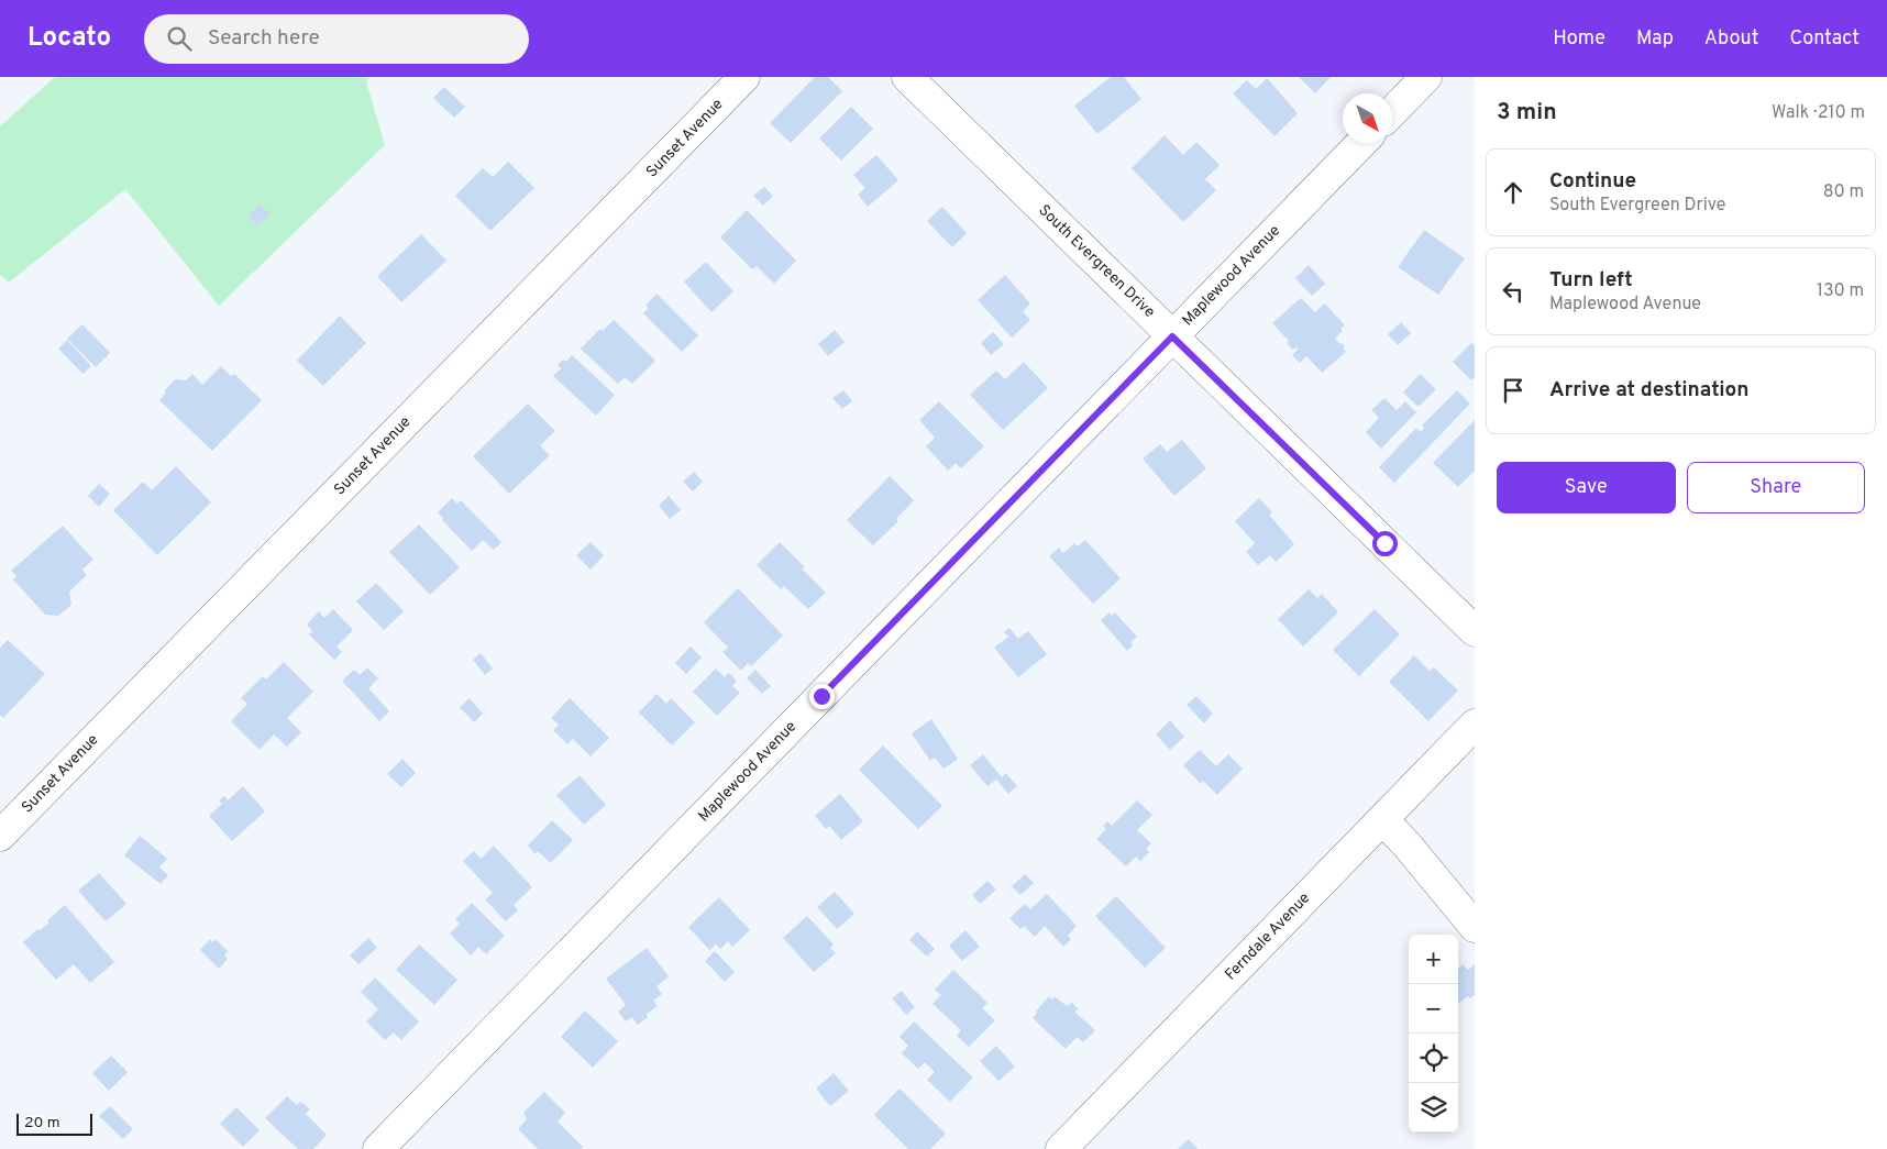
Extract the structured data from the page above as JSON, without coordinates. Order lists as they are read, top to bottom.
{
  "streets": {
    "street": [
      "Sunset Avenue",
      "South Evergreen Drive",
      "Maplewood Avenue",
      "Ferndale Avenue"
    ]
  },
  "crossings": [
    ["South Evergreen Drive", "Maplewood Avenue"]
  ],
  "scale_bar": "20 m",
  "north": "bottom right",
  "page": {
    "header": "Locato",
    "search": "Search here",
    "nav": [
      "Home",
      "Map",
      "About",
      "Contact"
    ],
    "heading": ["3 min", "Walk · 210 m"],
    "list": [
      ["Continue", "South Evergreen Drive", "80 m"],
      ["Turn left", "Maplewood Avenue", "130 m"],
      "Arrive at destination"
    ],
    "buttons": ["Save", "Share"],
    "map_buttons": ["+", "−"],
    "scale": "20 m"
  }
}
